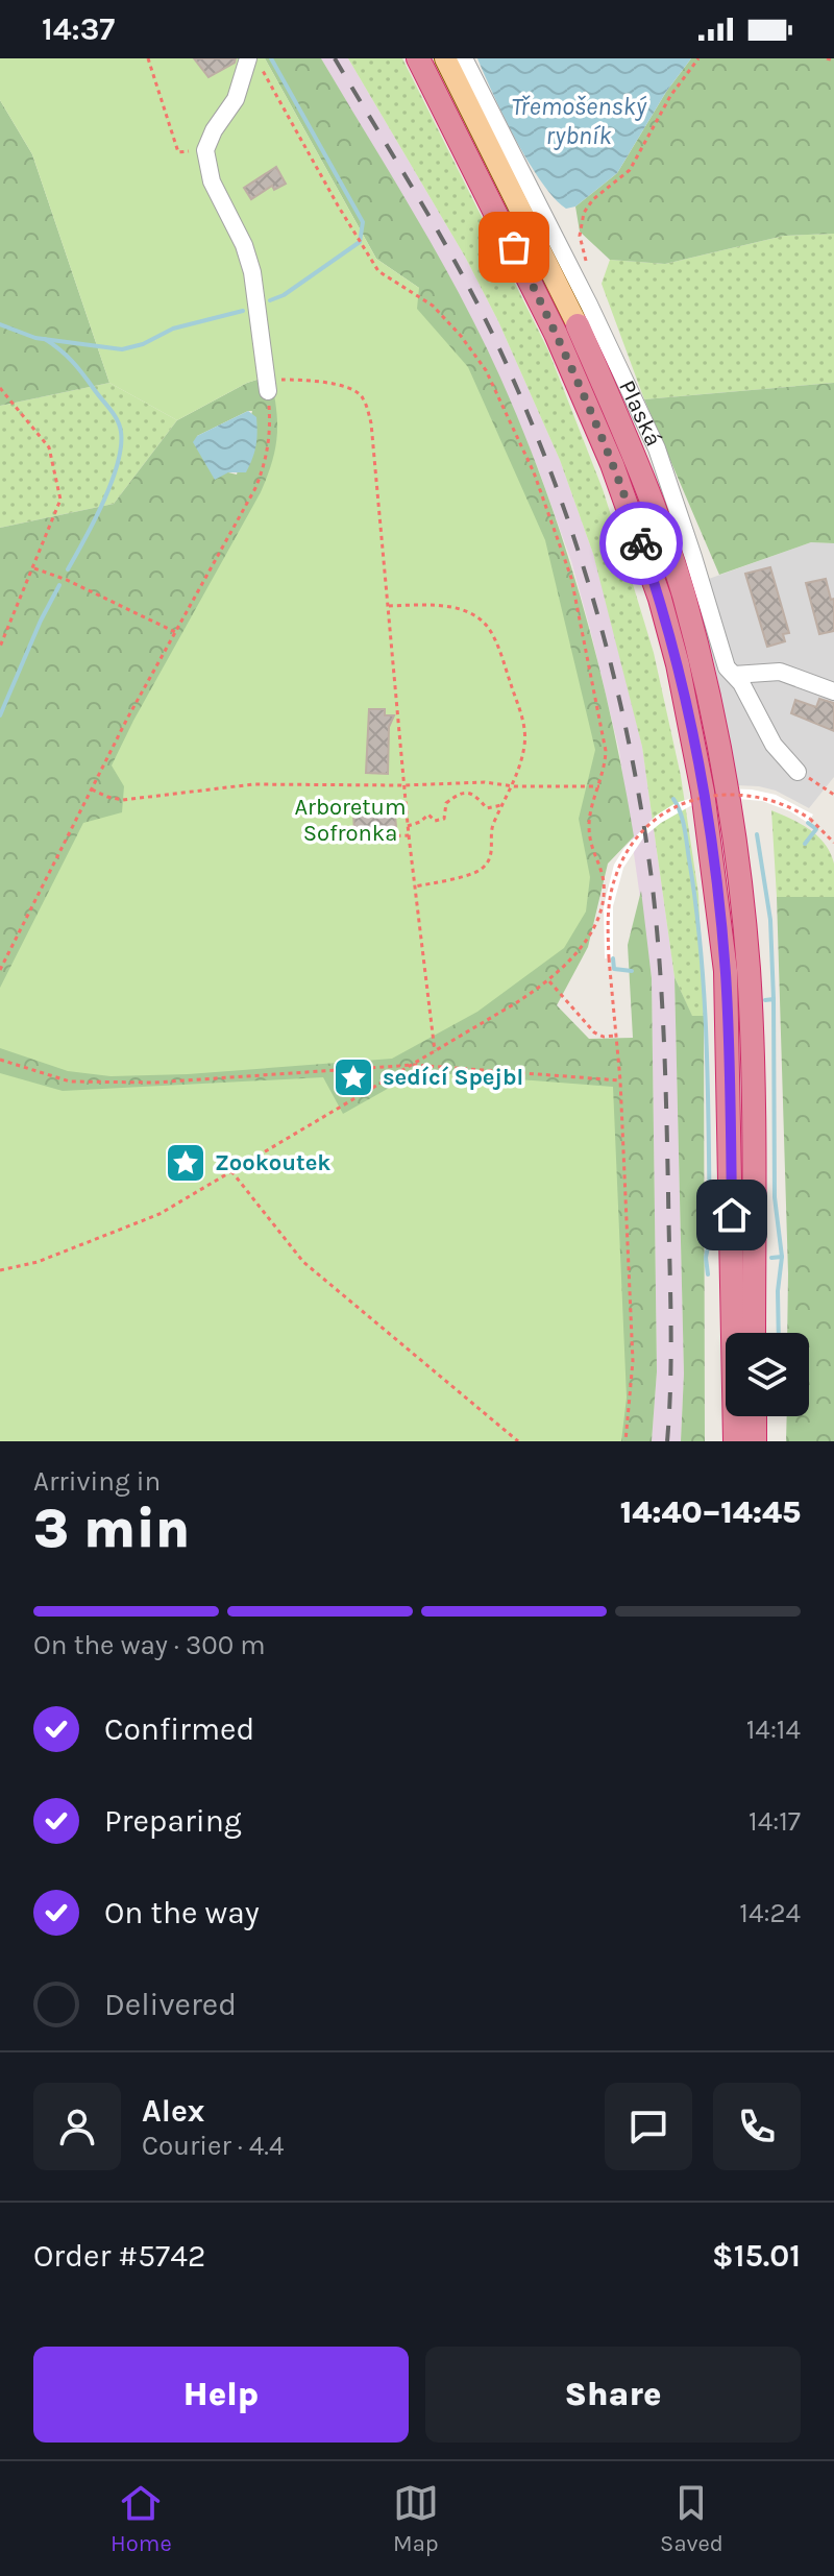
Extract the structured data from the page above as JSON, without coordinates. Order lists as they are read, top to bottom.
{
  "streets": {
    "street": ["Plaská"]
  },
  "water": ["Třemošenský rybník"],
  "parks": ["Arboretum Sofronka"],
  "places": {
    "place": ["sedící Spejbl", "Zookoutek"]
  },
  "page": {
    "status": "14:37",
    "heading": ["3 min", "Arriving in", "14:40–14:45"],
    "panel": [
      "Alex",
      "Courier · 4.4",
      "Order #5742",
      "$15.01"
    ],
    "bar": "On the way · 300 m",
    "list": [
      ["Confirmed", "14:14"],
      ["Preparing", "14:17"],
      ["On the way", "14:24"],
      "Delivered"
    ],
    "buttons": ["Help", "Share"],
    "tabs": ["Home", "Map", "Saved"]
  }
}
